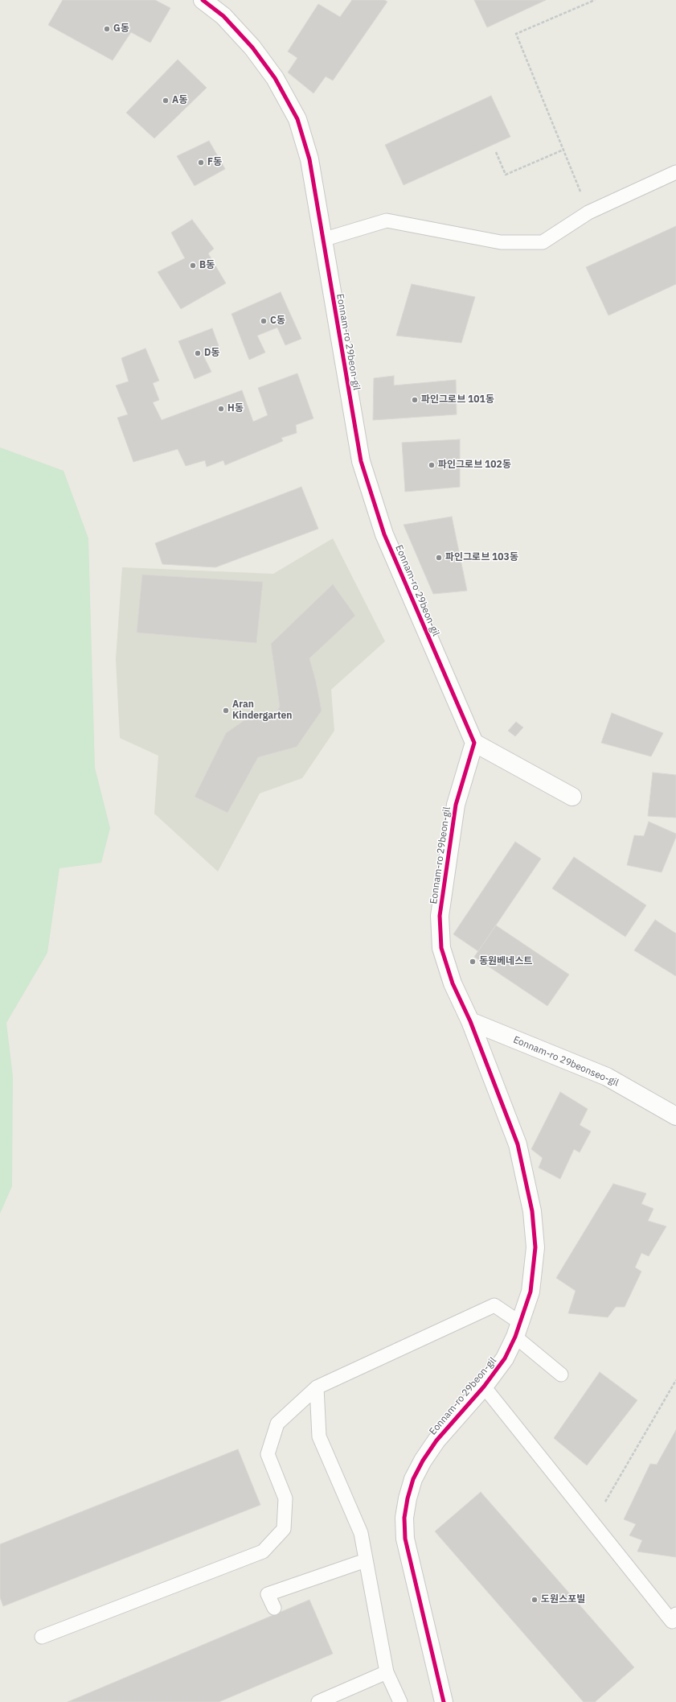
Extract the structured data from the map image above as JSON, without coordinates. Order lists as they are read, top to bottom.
{
  "streets": {
    "street": ["Eonnam-ro 29beon-gil", "Eonnam-ro 29beonseo-gil"]
  },
  "crossings": [
    ["Eonnam-ro 29beon-gil", "Eonnam-ro 29beonseo-gil"]
  ],
  "places": [
    "G동",
    "A동",
    "F동",
    "B동",
    "C동",
    "D동",
    "파인그로브 101동",
    "H동",
    "파인그로브 102동",
    "파인그로브 103동",
    "Aran Kindergarten",
    "동원베네스트",
    "도원스포빌"
  ]
}
